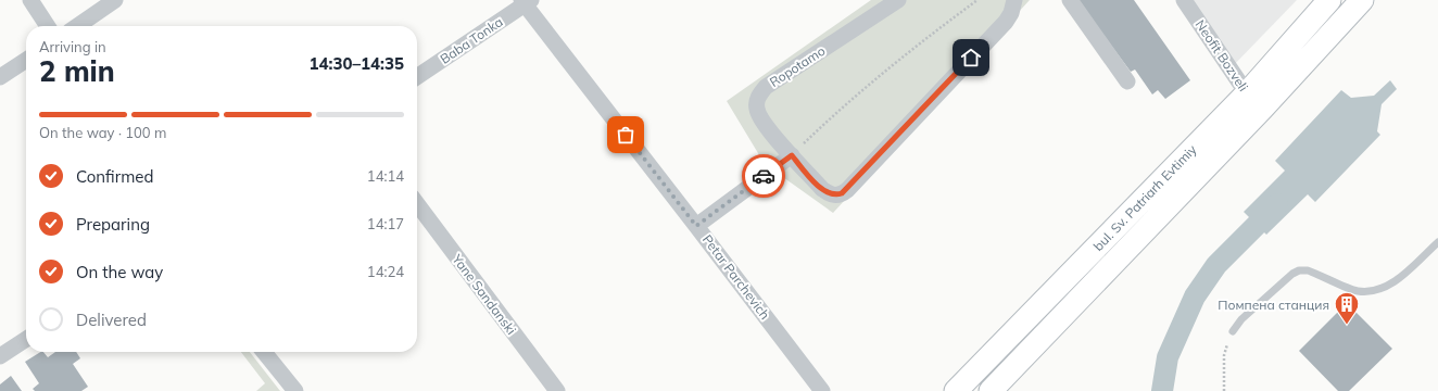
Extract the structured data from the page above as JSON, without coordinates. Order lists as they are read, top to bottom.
{
  "streets": {
    "main road": ["bul. Sv. Patriarh Evtimiy"],
    "street": [
      "Baba Tonka",
      "Neofit Bozveli",
      "Ropotamo",
      "Petar Parchevich",
      "Yane Sandanski"
    ]
  },
  "crossings": [
    ["Baba Tonka", "Petar Parchevich"],
    ["Neofit Bozveli", "bul. Sv. Patriarh Evtimiy"]
  ],
  "places": {
    "building": ["Помпена станция"]
  },
  "page": {
    "heading": ["2 min", "Arriving in", "14:30–14:35"],
    "bar": "On the way · 100 m",
    "list": [
      ["Confirmed", "14:14"],
      ["Preparing", "14:17"],
      ["On the way", "14:24"],
      "Delivered"
    ]
  }
}
